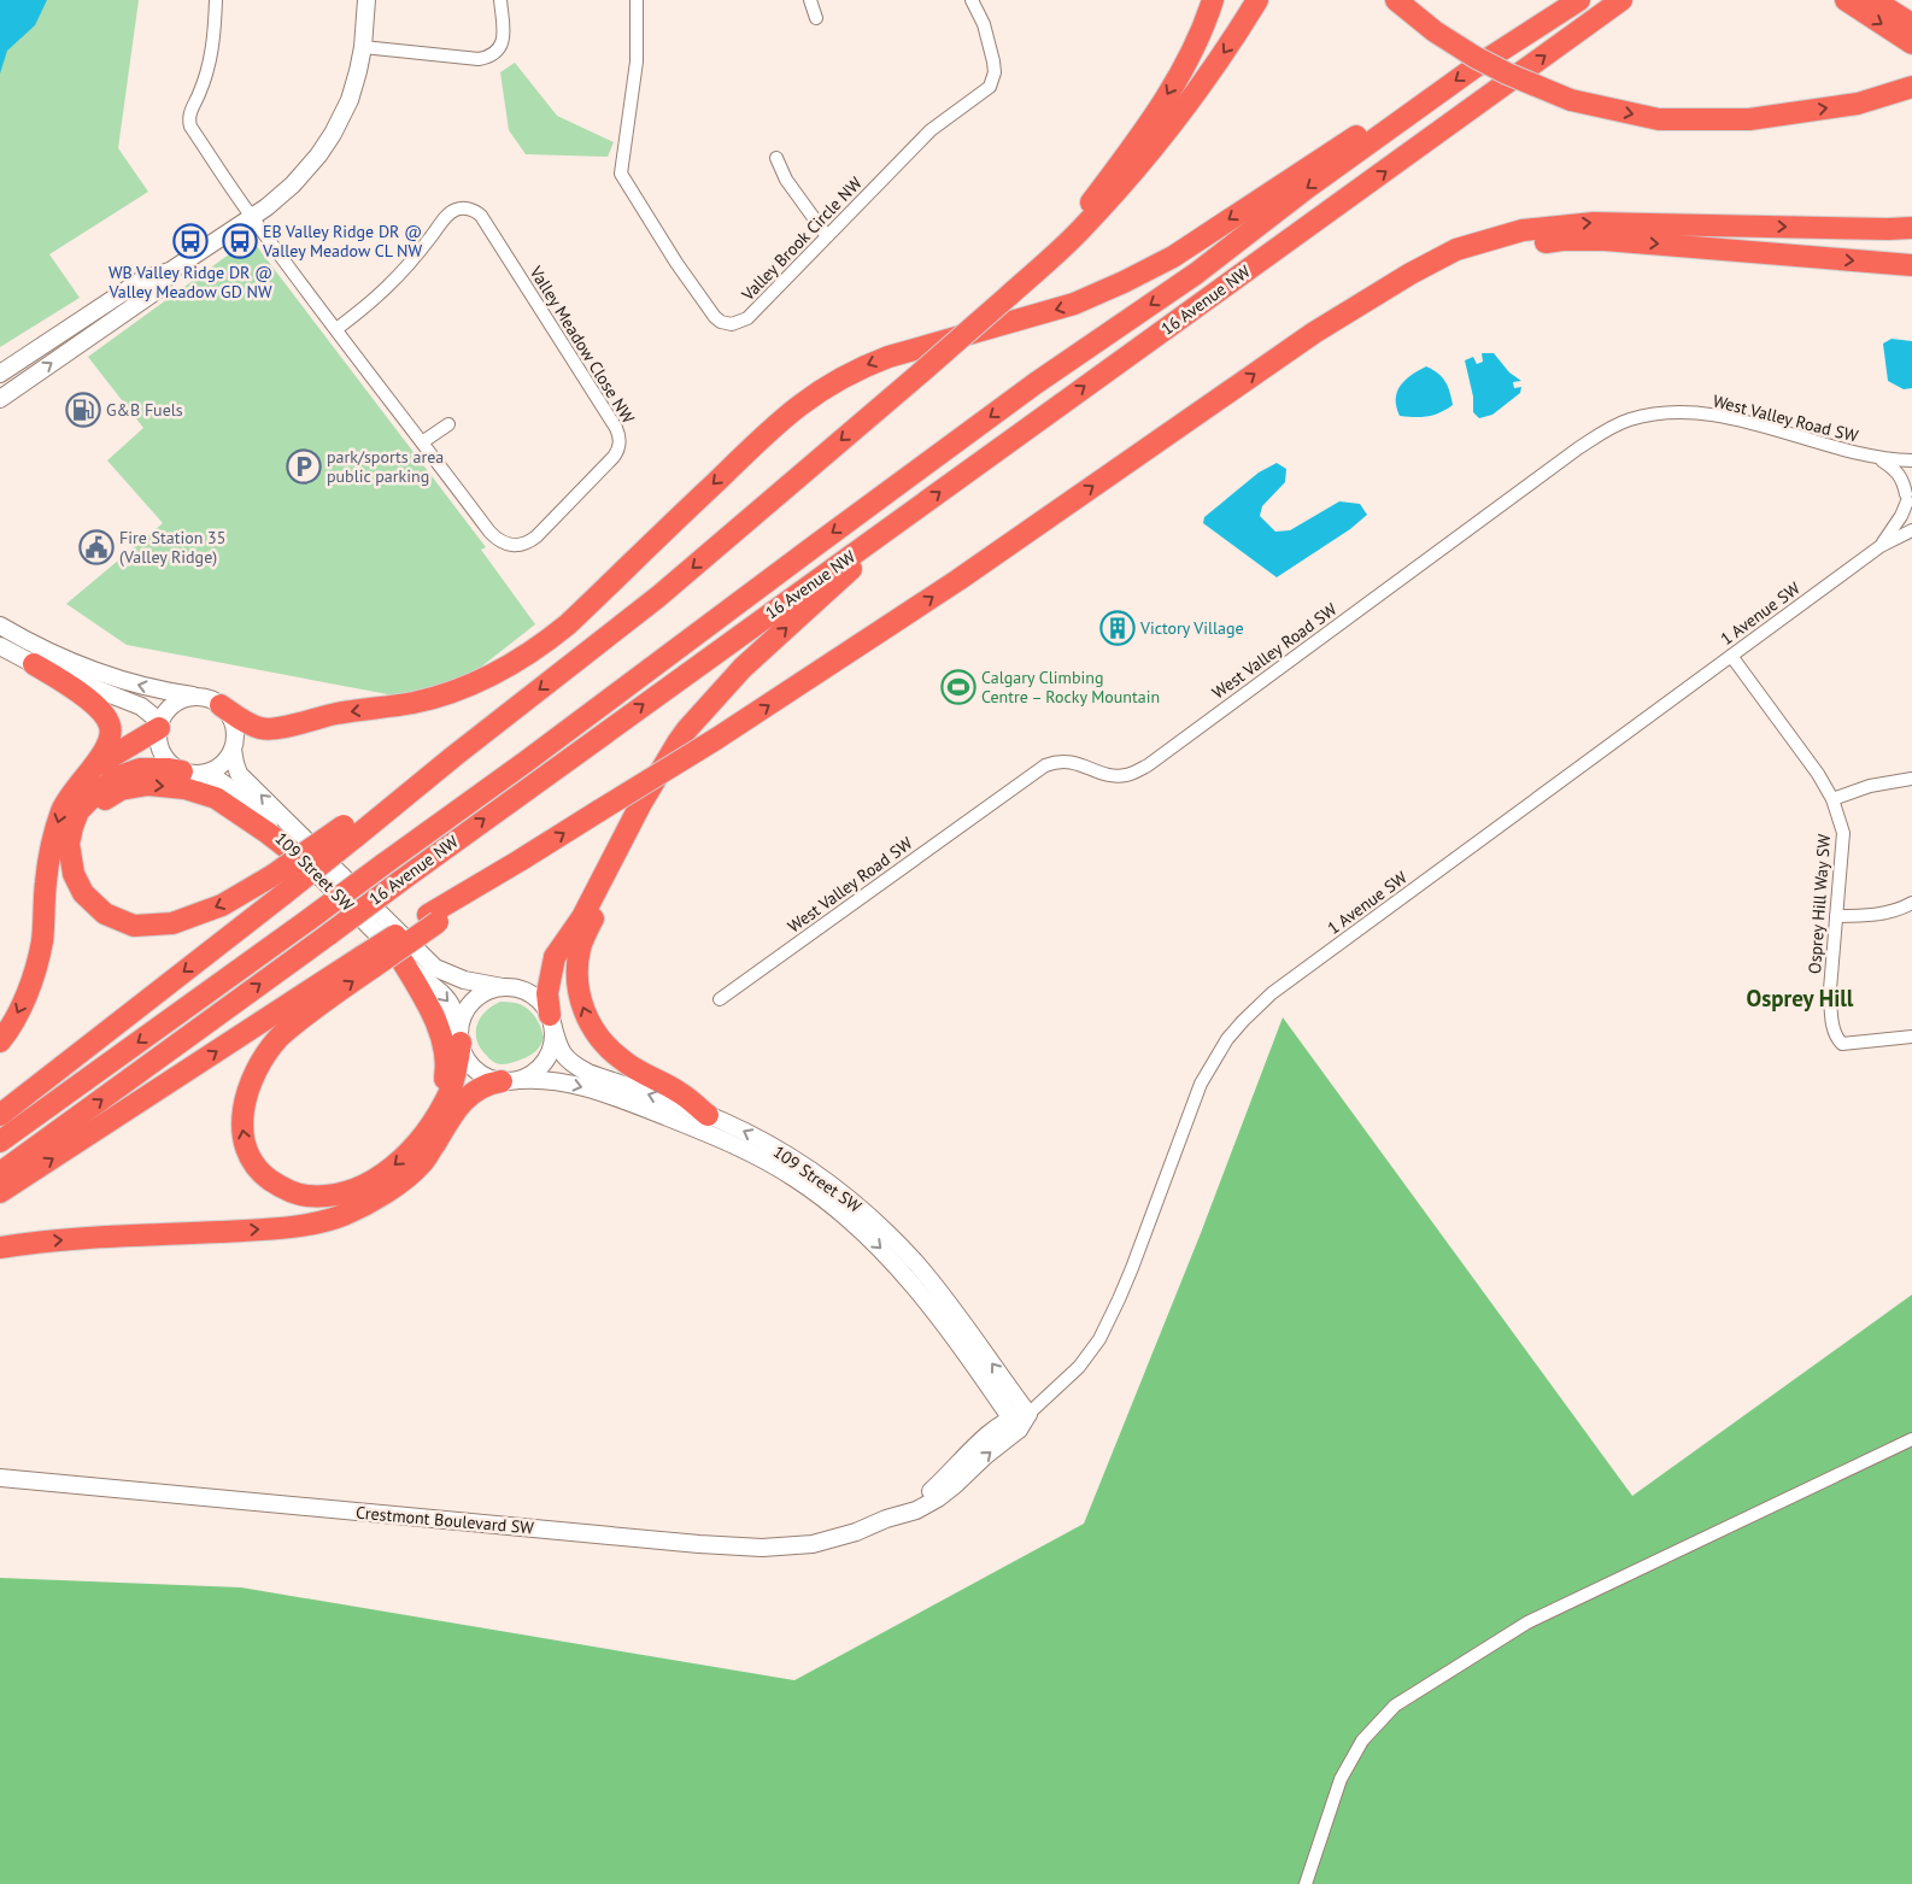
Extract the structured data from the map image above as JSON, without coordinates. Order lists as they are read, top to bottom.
{
  "streets": {
    "highway": ["16 Avenue NW"],
    "street": [
      "Valley Brook Circle NW",
      "Valley Meadow Close NW",
      "West Valley Road SW",
      "1 Avenue SW",
      "109 Street SW",
      "Osprey Hill Way SW",
      "Crestmont Boulevard SW"
    ]
  },
  "crossings": [
    ["West Valley Road SW", "1 Avenue SW"],
    ["1 Avenue SW", "109 Street SW"],
    ["1 Avenue SW", "Osprey Hill Way SW"],
    ["1 Avenue SW", "Crestmont Boulevard SW"],
    ["109 Street SW", "Crestmont Boulevard SW"]
  ],
  "districts": ["Osprey Hill"],
  "places": {
    "bus stop": ["WB Valley Ridge DR @ Valley Meadow GD NW", "EB Valley Ridge DR @ Valley Meadow CL NW"],
    "fuel station": ["G&B Fuels"],
    "parking": ["park/sports area public parking"],
    "public building": ["Fire Station 35 (Valley Ridge)"],
    "building": ["Victory Village"],
    "sports": ["Calgary Climbing Centre – Rocky Mountain"]
  }
}
